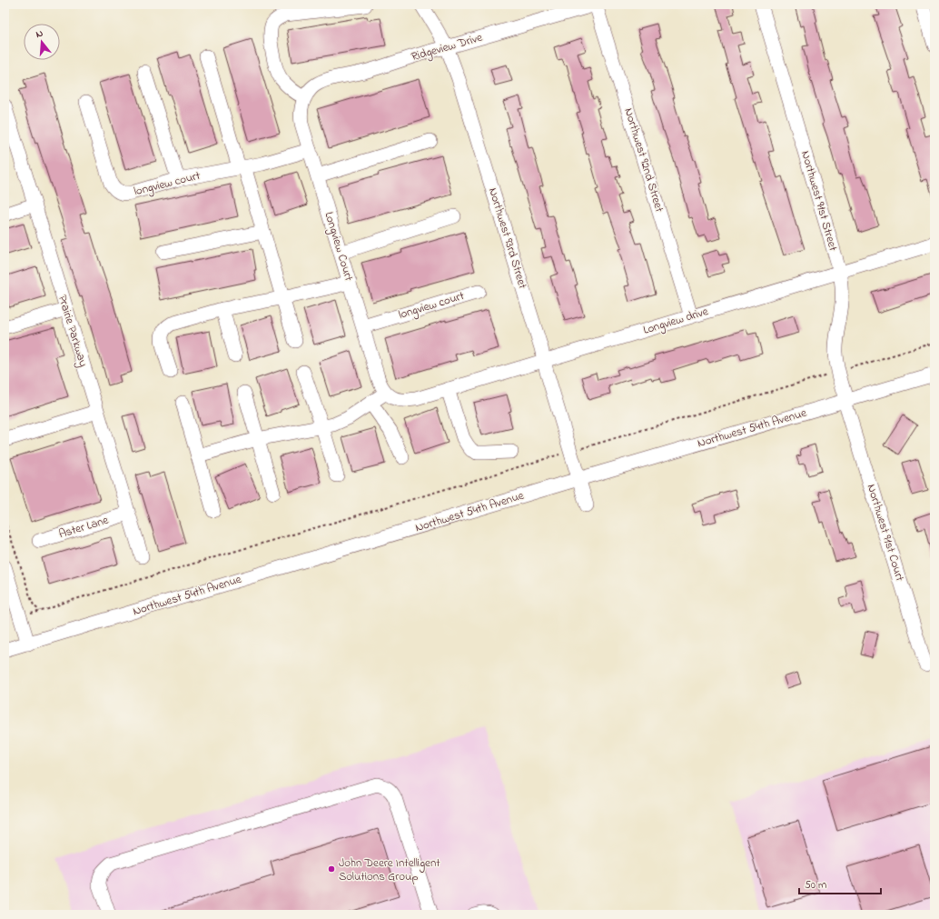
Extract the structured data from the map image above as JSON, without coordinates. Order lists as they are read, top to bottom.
{
  "streets": {
    "street": [
      "Ridgeview Drive",
      "Northwest 92nd Street",
      "longview court",
      "Northwest 91st Street",
      "Northwest 93rd Street",
      "Longview Court",
      "Longview drive",
      "Prairie Parkway",
      "Northwest 54th Avenue",
      "Aster Lane",
      "Northwest 91st Court"
    ]
  },
  "crossings": [
    ["Ridgeview Drive", "Northwest 92nd Street"],
    ["Ridgeview Drive", "Northwest 93rd Street"],
    ["Ridgeview Drive", "Longview Court"],
    ["Northwest 92nd Street", "Longview drive"],
    ["longview court", "Longview Court"],
    ["Northwest 91st Street", "Longview drive"],
    ["Northwest 91st Street", "Northwest 54th Avenue"],
    ["Northwest 91st Street", "Northwest 91st Court"],
    ["Northwest 93rd Street", "Longview drive"],
    ["Northwest 93rd Street", "Northwest 54th Avenue"],
    ["Longview Court", "Longview drive"],
    ["Prairie Parkway", "Aster Lane"],
    ["Northwest 54th Avenue", "Northwest 91st Court"]
  ],
  "places": ["John Deere Intelligent Solutions Group"],
  "scale_bar": "50 m",
  "north": "top"
}
